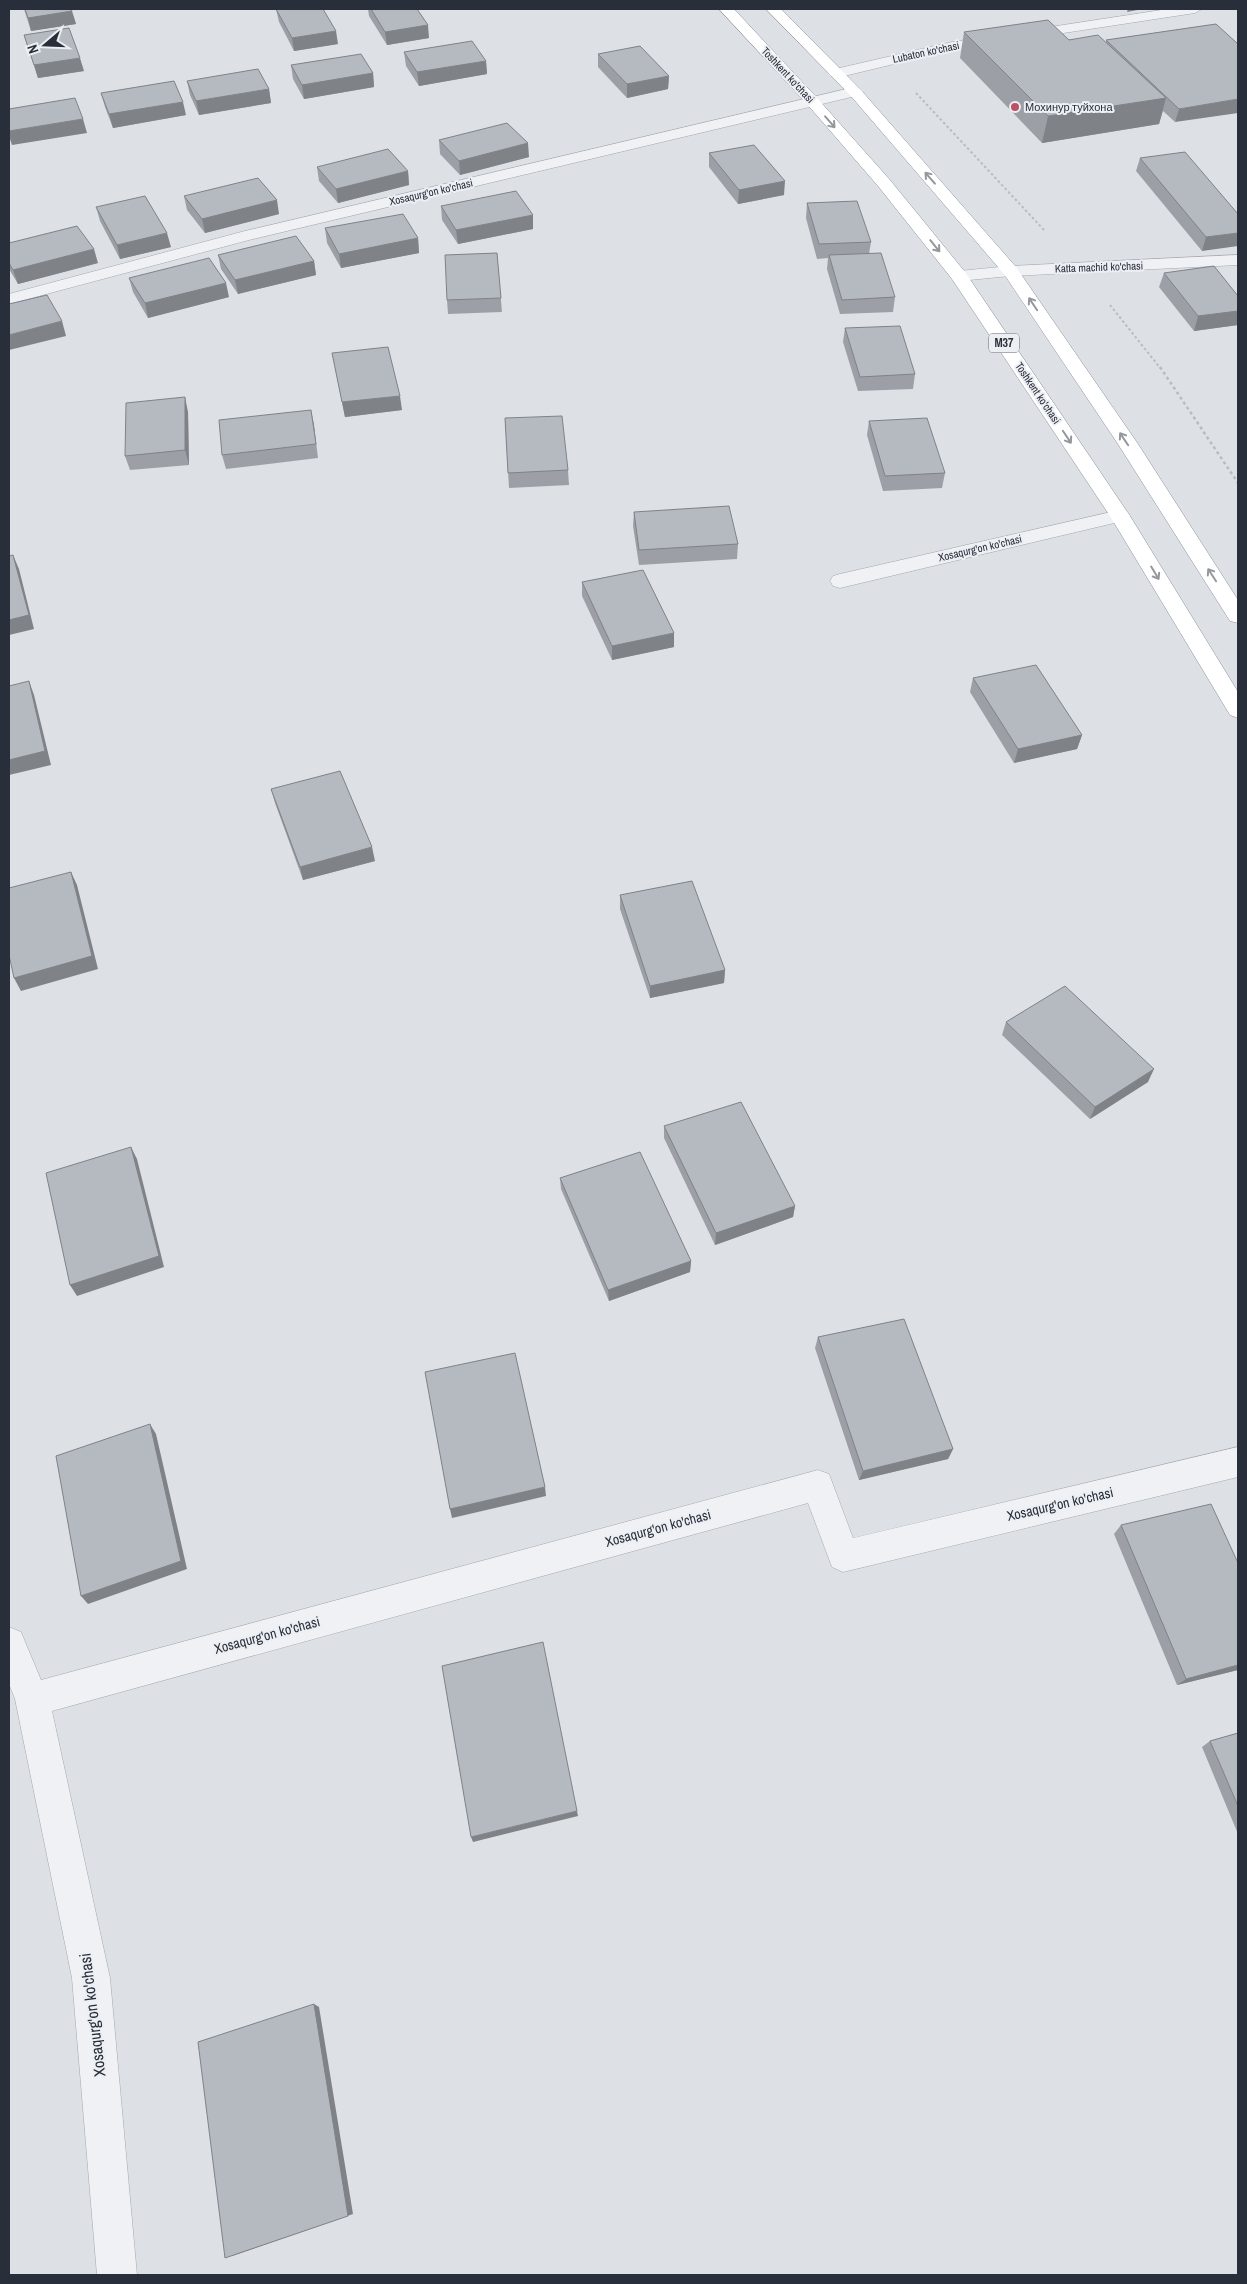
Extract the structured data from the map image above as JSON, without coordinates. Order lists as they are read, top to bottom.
{
  "streets": {
    "highway": ["Toshkent ko'chasi", "M37"],
    "street": ["Lubaton ko'chasi", "Xosaqurg'on ko'chasi", "Katta machid ko'chasi"]
  },
  "crossings": [
    ["Toshkent ko'chasi", "Xosaqurg'on ko'chasi"],
    ["Toshkent ko'chasi", "Katta machid ko'chasi"]
  ],
  "places": ["Мохинур туйхона"],
  "north": "left"
}
